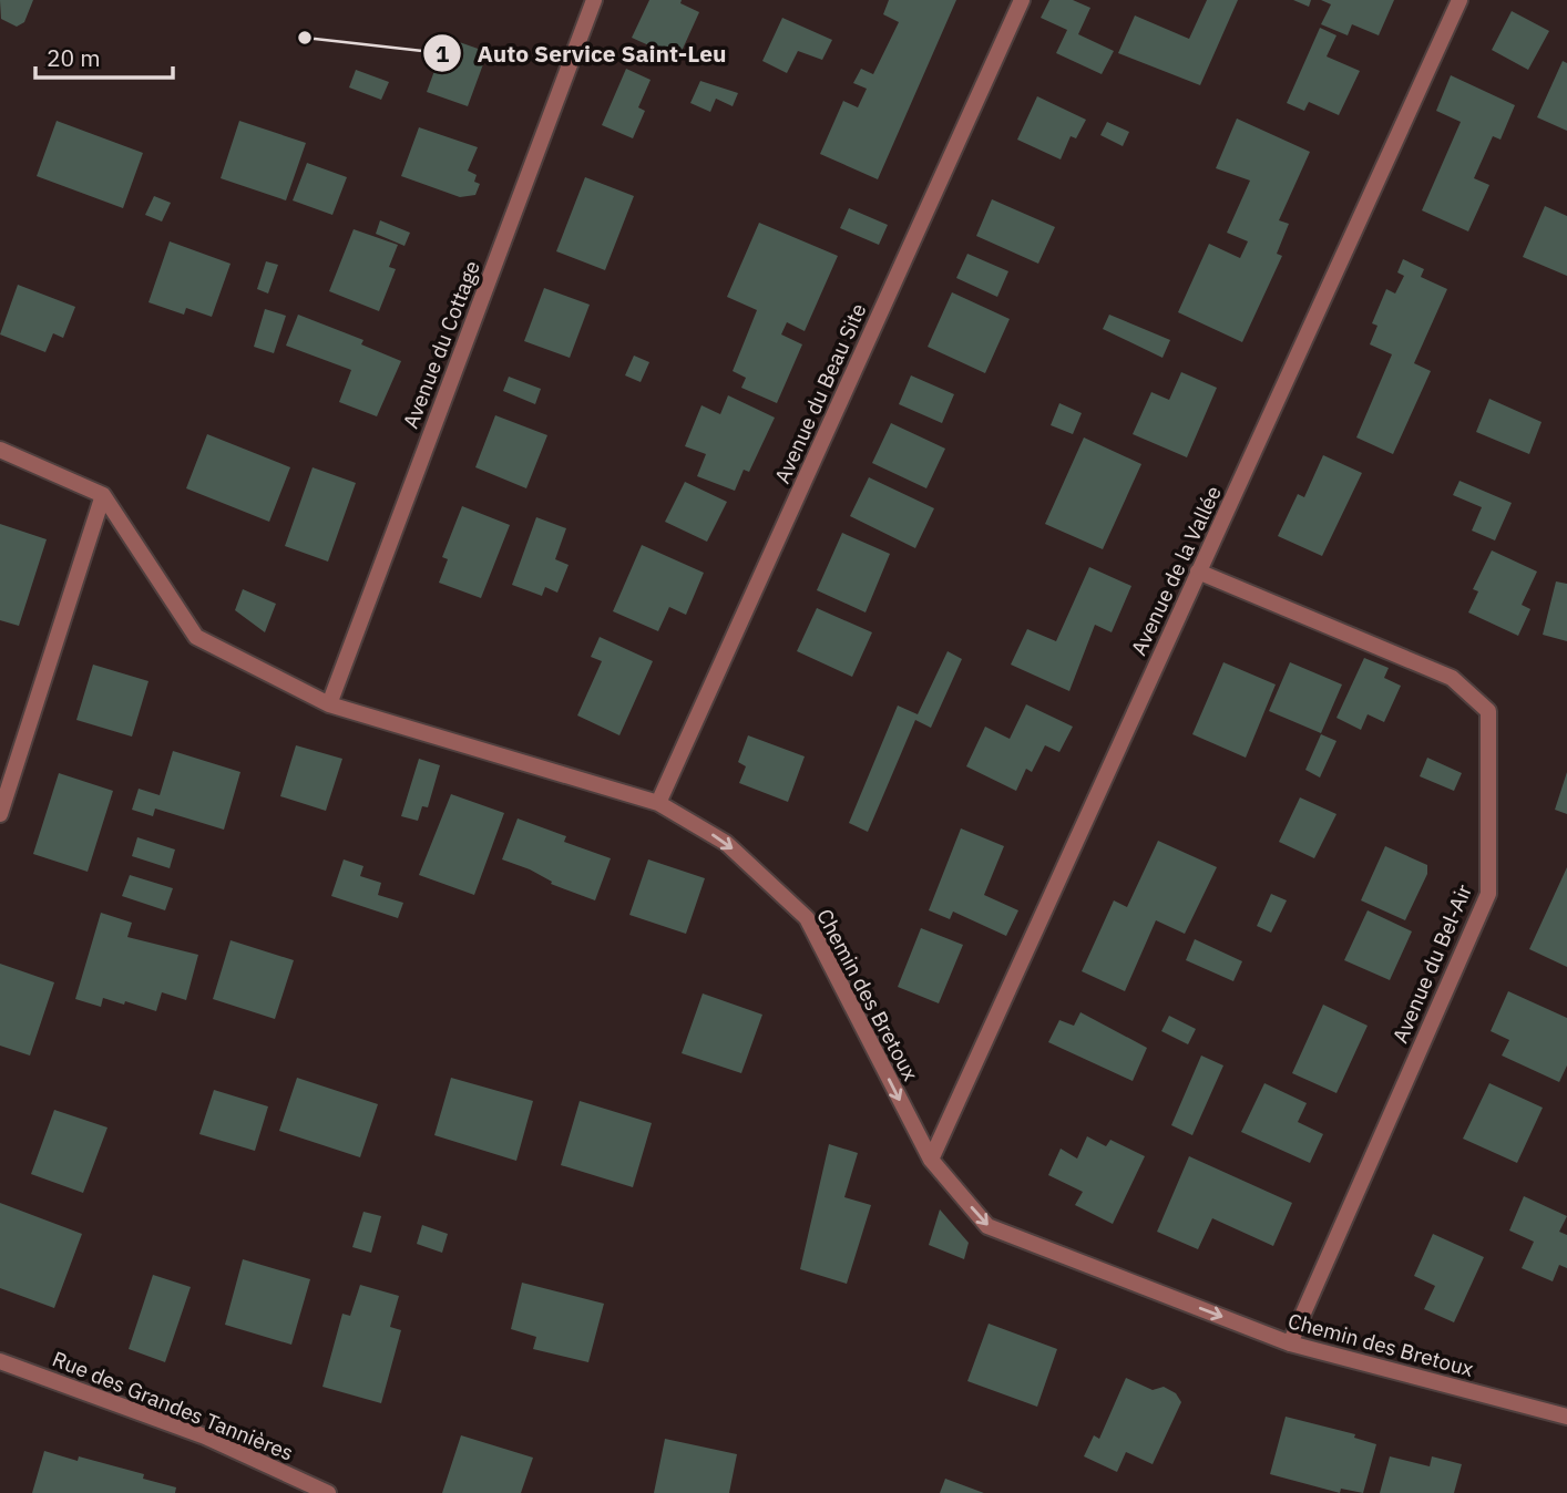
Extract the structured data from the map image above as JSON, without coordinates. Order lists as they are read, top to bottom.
{
  "streets": {
    "street": [
      "Avenue du Cottage",
      "Avenue du Beau Site",
      "Avenue de la Vallée",
      "Avenue du Bel-Air",
      "Chemin des Bretoux",
      "Rue des Grandes Tannières"
    ]
  },
  "crossings": [
    ["Avenue du Cottage", "Chemin des Bretoux"],
    ["Avenue du Beau Site", "Chemin des Bretoux"],
    ["Avenue de la Vallée", "Avenue du Bel-Air"],
    ["Avenue de la Vallée", "Chemin des Bretoux"],
    ["Avenue du Bel-Air", "Chemin des Bretoux"]
  ],
  "one_way": ["Chemin des Bretoux"],
  "places": ["Auto Service Saint-Leu"],
  "scale_bar": "20 m"
}
